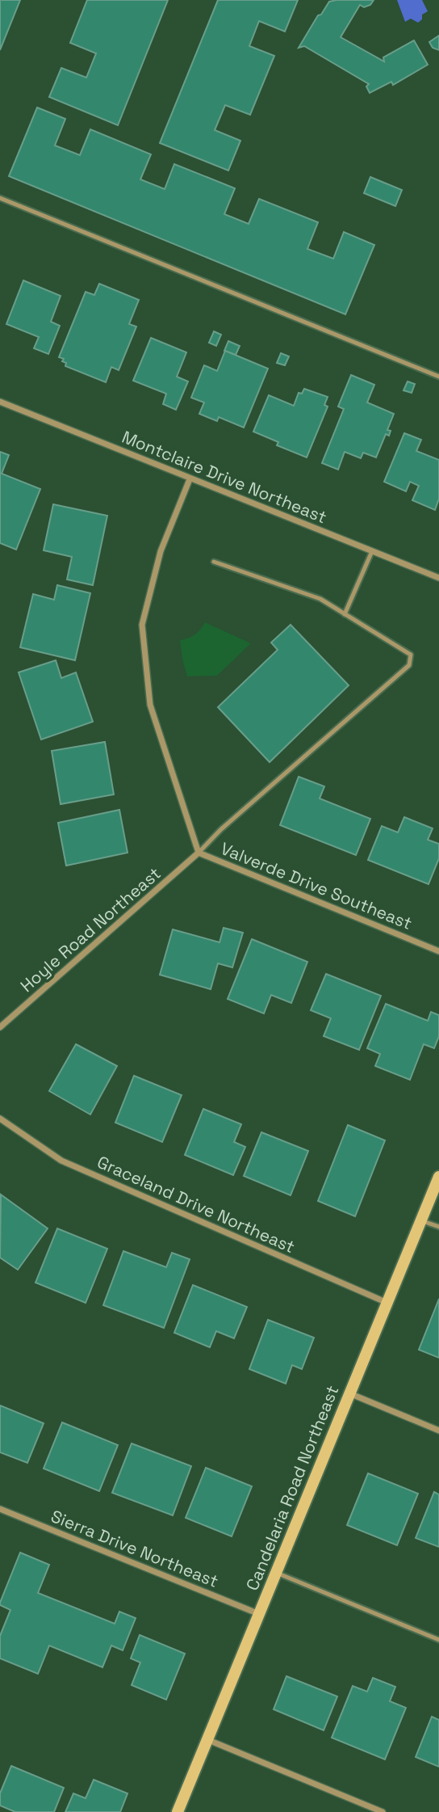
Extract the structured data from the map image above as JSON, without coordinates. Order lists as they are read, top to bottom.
{
  "streets": {
    "main road": ["Candelaria Road Northeast"],
    "street": [
      "Montclaire Drive Northeast",
      "Valverde Drive Southeast",
      "Hoyle Road Northeast",
      "Graceland Drive Northeast",
      "Sierra Drive Northeast"
    ]
  },
  "crossings": [
    ["Montclaire Drive Northeast", "Valverde Drive Southeast"],
    ["Valverde Drive Southeast", "Hoyle Road Northeast"],
    ["Graceland Drive Northeast", "Candelaria Road Northeast"],
    ["Candelaria Road Northeast", "Sierra Drive Northeast"]
  ]
}
